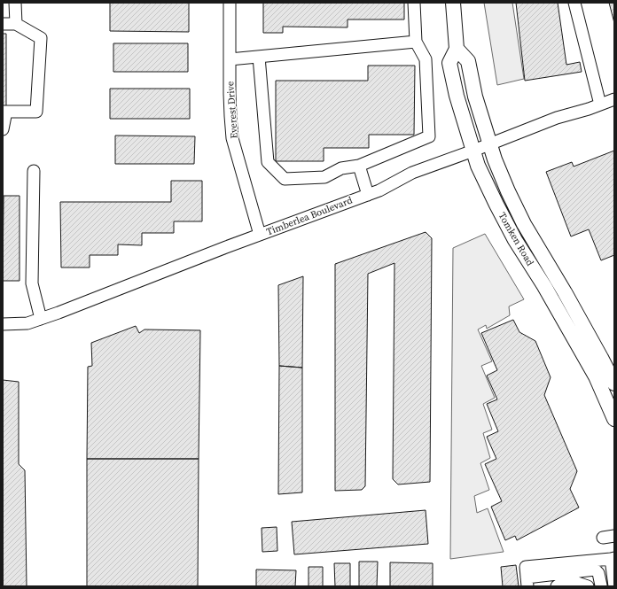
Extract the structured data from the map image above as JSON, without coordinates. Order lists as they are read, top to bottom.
{
  "streets": {
    "main road": ["Tomken Road"],
    "street": ["Everest Drive", "Timberlea Boulevard"]
  },
  "crossings": [
    ["Everest Drive", "Timberlea Boulevard"],
    ["Timberlea Boulevard", "Tomken Road"]
  ]
}
